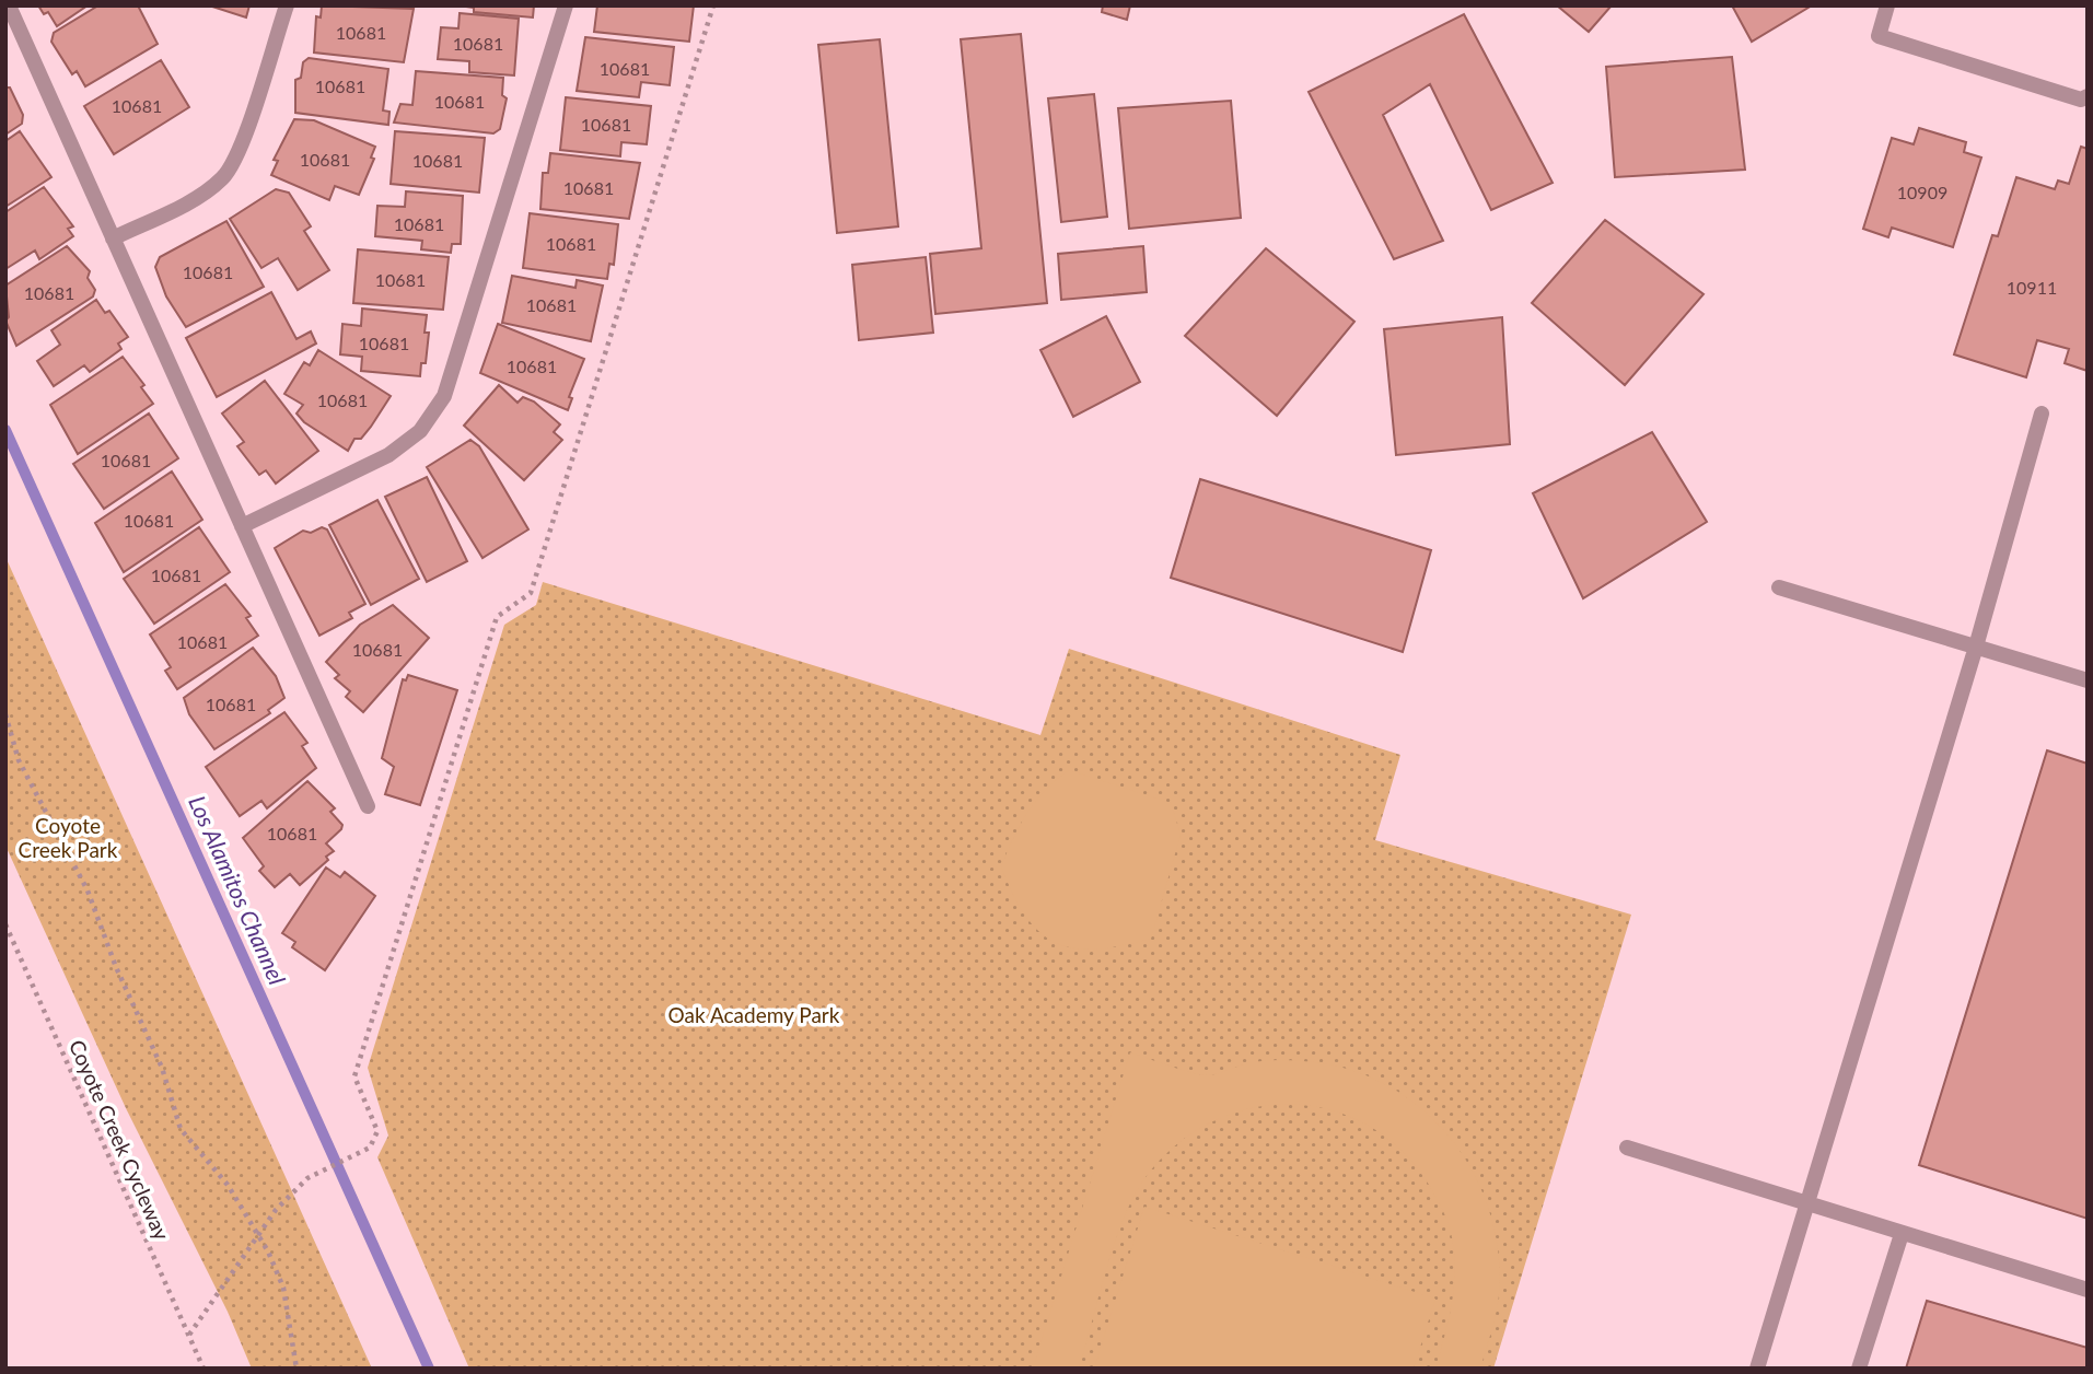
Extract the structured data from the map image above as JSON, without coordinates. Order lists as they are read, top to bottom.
{
  "streets": {
    "path": ["Coyote Creek Cycleway"]
  },
  "water": ["Los Alamitos Channel"],
  "parks": ["Coyote Creek Park", "Oak Academy Park"],
  "house_numbers": [
    "10681",
    "10681",
    "10681",
    "10681",
    "10681",
    "10681",
    "10681",
    "10681",
    "10681",
    "10681",
    "10909",
    "10681",
    "10681",
    "10681",
    "10681",
    "10911",
    "10681",
    "10681",
    "10681",
    "10681",
    "10681",
    "10681",
    "10681",
    "10681",
    "10681",
    "10681",
    "10681",
    "10681"
  ]
}
